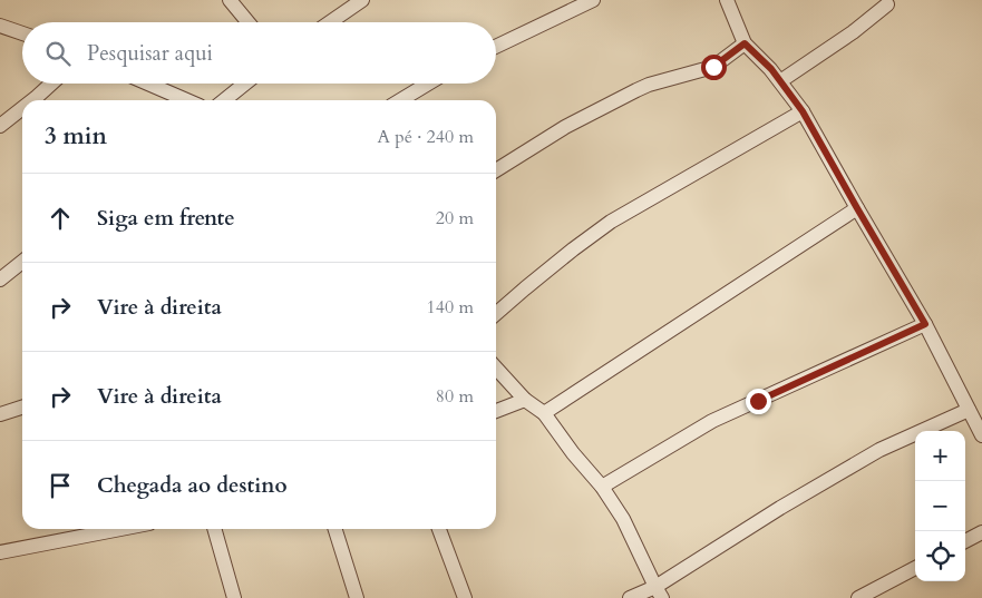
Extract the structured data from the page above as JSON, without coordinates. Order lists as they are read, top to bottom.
{
  "page": {
    "search": "Pesquisar aqui",
    "heading": ["3 min", "A pé · 240 m"],
    "list": [
      ["Siga em frente", "20 m"],
      ["Vire à direita", "140 m"],
      ["Vire à direita", "80 m"],
      "Chegada ao destino"
    ],
    "map_buttons": ["+", "−"]
  }
}
